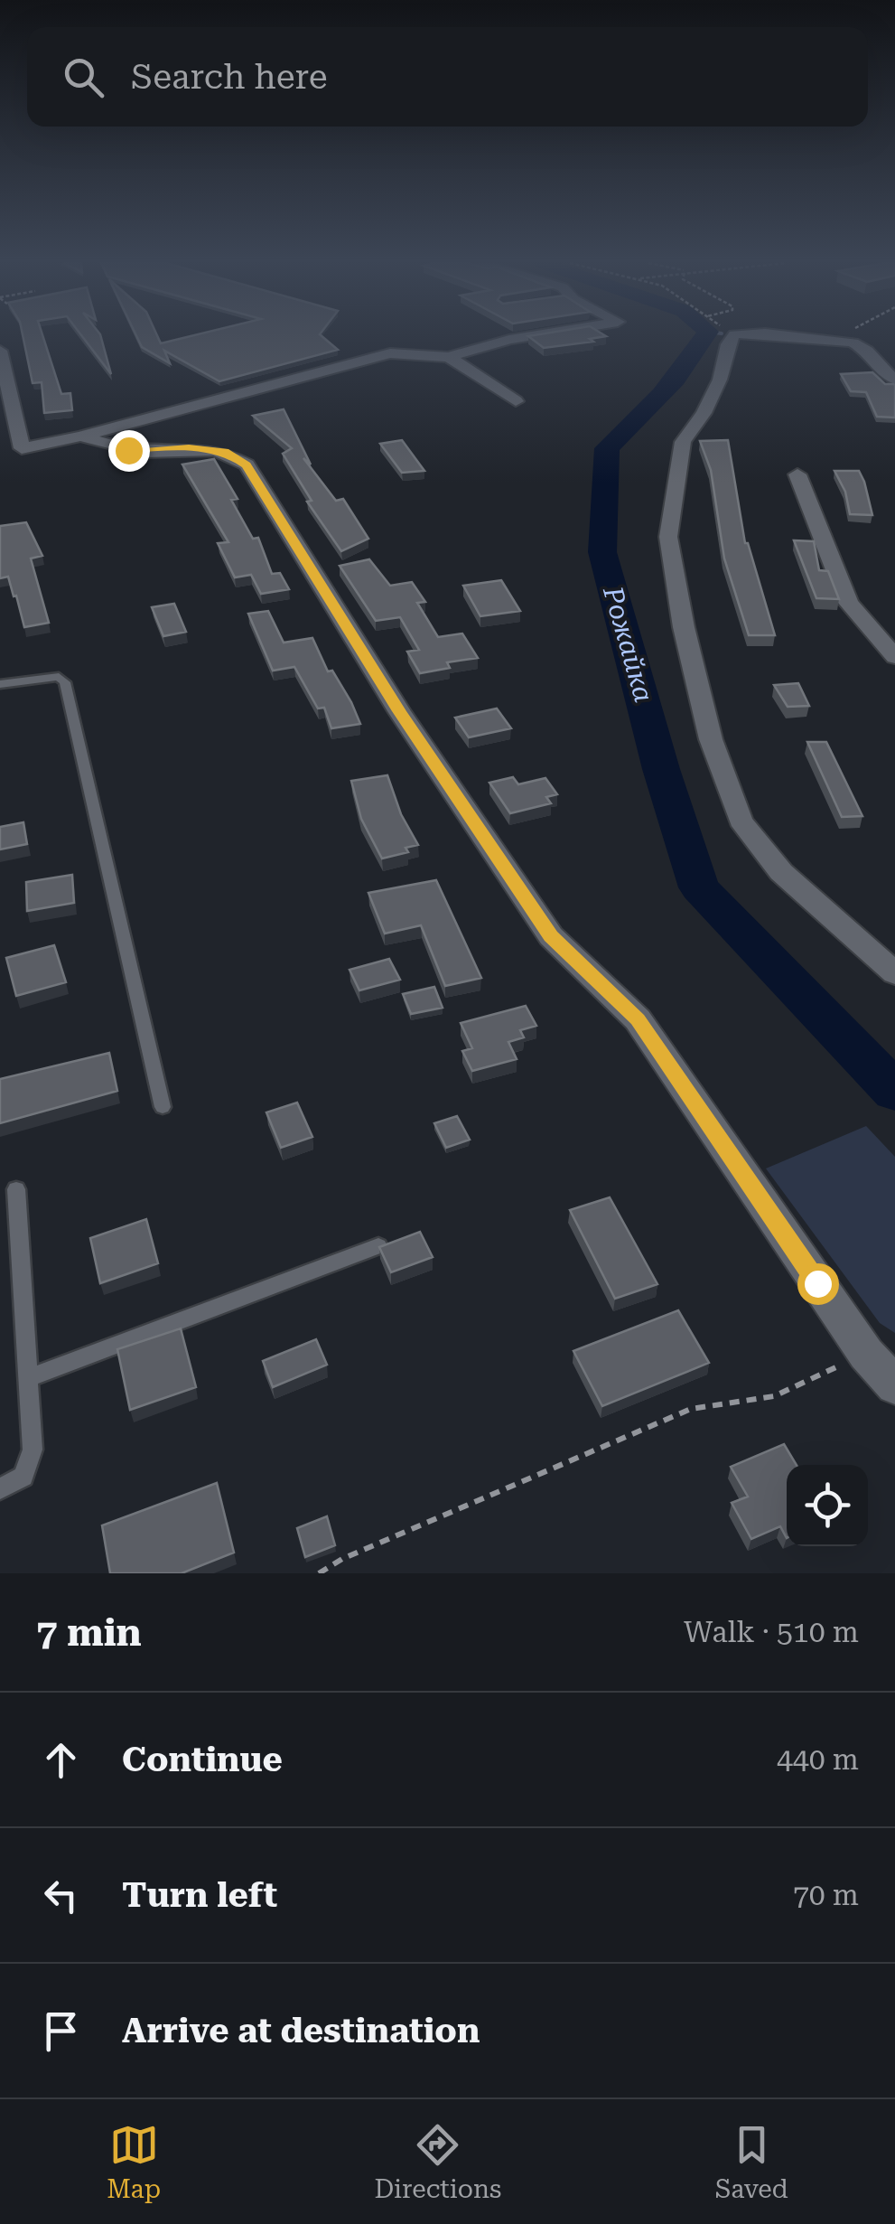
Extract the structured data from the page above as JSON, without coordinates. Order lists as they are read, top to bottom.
{
  "water": ["Рожайка"],
  "page": {
    "search": "Search here",
    "heading": ["7 min", "Walk · 510 m"],
    "list": [
      ["Continue", "440 m"],
      ["Turn left", "70 m"],
      "Arrive at destination"
    ],
    "nav": ["Map", "Directions", "Saved"]
  }
}
